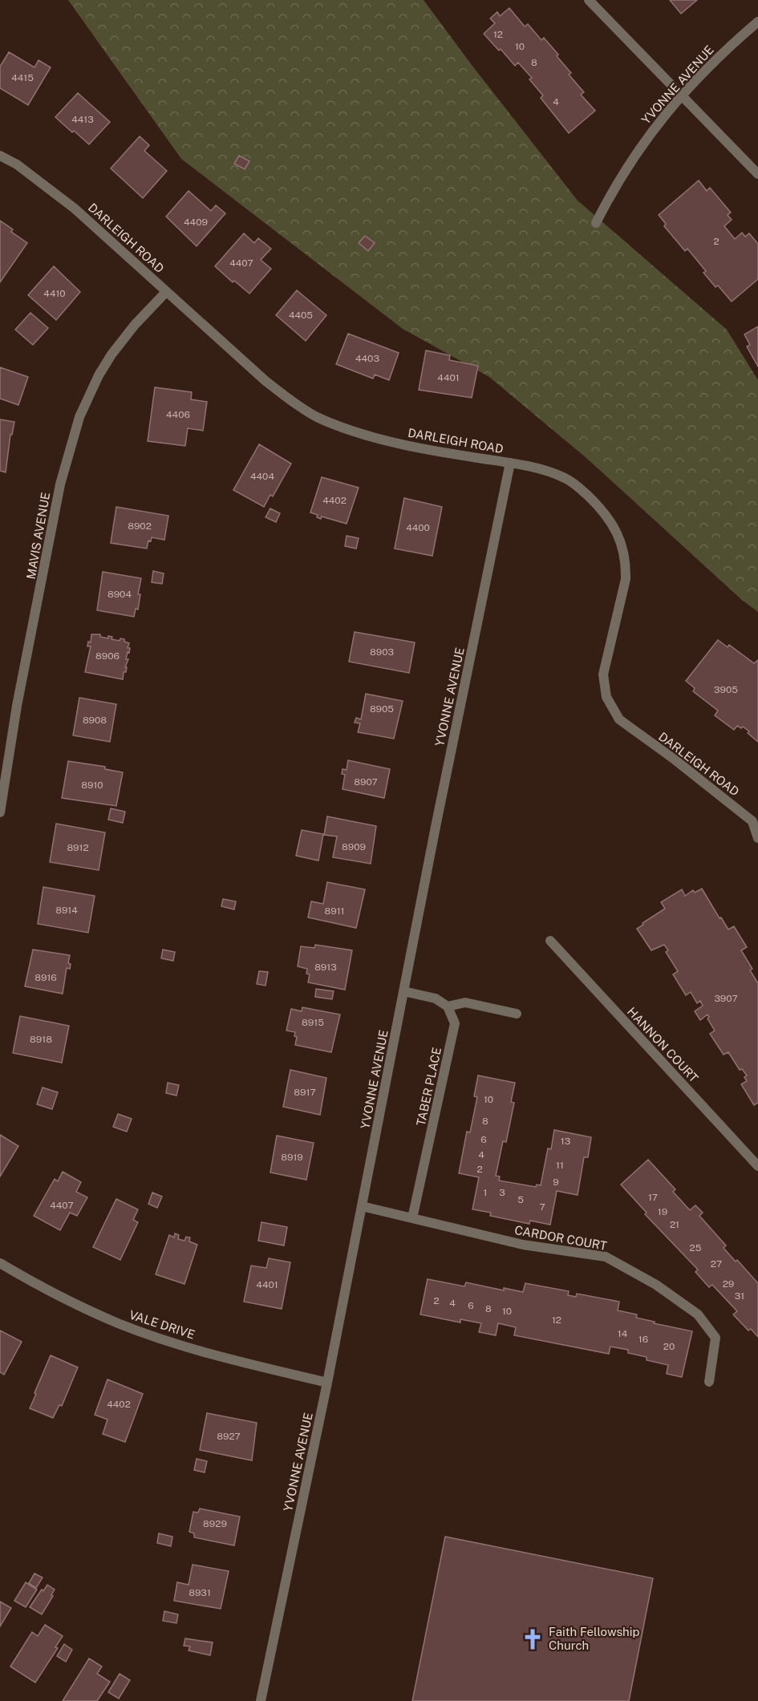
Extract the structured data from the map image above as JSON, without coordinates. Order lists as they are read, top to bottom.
{
  "streets": {
    "street": [
      "YVONNE AVENUE",
      "DARLEIGH ROAD",
      "MAVIS AVENUE",
      "HANNON COURT",
      "TABER PLACE",
      "CARDOR COURT",
      "VALE DRIVE"
    ]
  },
  "crossings": [
    ["YVONNE AVENUE", "DARLEIGH ROAD"],
    ["YVONNE AVENUE", "CARDOR COURT"],
    ["YVONNE AVENUE", "VALE DRIVE"],
    ["DARLEIGH ROAD", "MAVIS AVENUE"],
    ["TABER PLACE", "CARDOR COURT"]
  ],
  "places": {
    "church": ["Faith Fellowship Church"]
  },
  "house_numbers": [
    "12",
    "10",
    "8",
    "4415",
    "4",
    "4413",
    "4409",
    "2",
    "4407",
    "4410",
    "4405",
    "4403",
    "4401",
    "4406",
    "4404",
    "4402",
    "8902",
    "4400",
    "8904",
    "8903",
    "8906",
    "3905",
    "8905",
    "8908",
    "8907",
    "8910",
    "8909",
    "8912",
    "8914",
    "8911",
    "8913",
    "8916",
    "3907",
    "8915",
    "8918",
    "8917",
    "10",
    "8",
    "6",
    "13",
    "4",
    "8919",
    "11",
    "2",
    "9",
    "1",
    "3",
    "17",
    "5",
    "4407",
    "7",
    "19",
    "21",
    "25",
    "27",
    "29",
    "4401",
    "31",
    "2",
    "4",
    "6",
    "8",
    "10",
    "12",
    "14",
    "16",
    "20",
    "4402",
    "8927",
    "8929",
    "8931"
  ]
}
